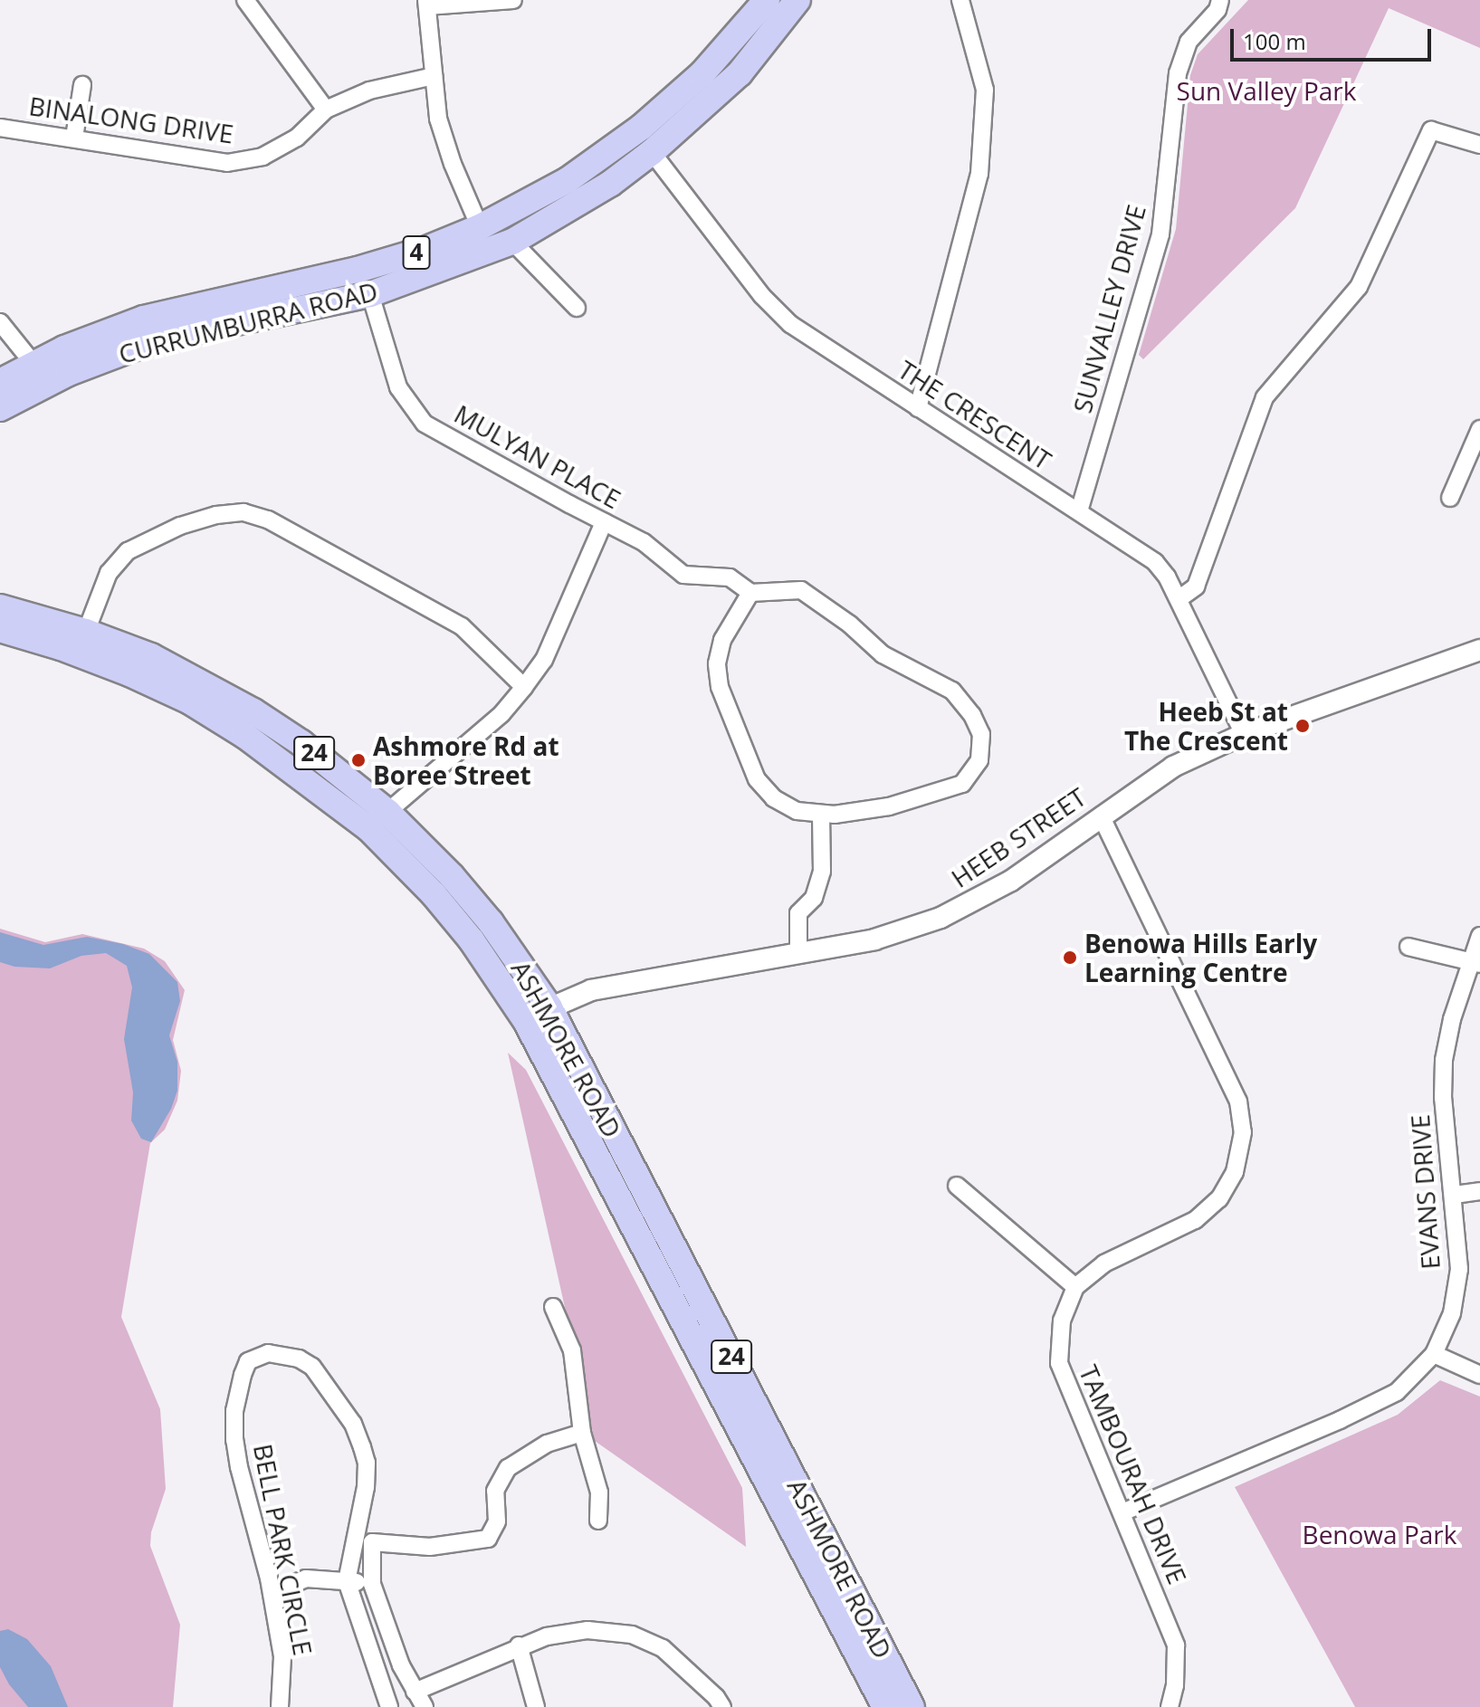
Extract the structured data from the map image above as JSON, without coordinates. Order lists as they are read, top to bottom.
{
  "streets": {
    "main road": [
      "4",
      "CURRUMBURRA ROAD",
      "24",
      "ASHMORE ROAD"
    ],
    "street": [
      "BINALONG DRIVE",
      "SUNVALLEY DRIVE",
      "THE CRESCENT",
      "MULYAN PLACE",
      "HEEB STREET",
      "EVANS DRIVE",
      "TAMBOURAH DRIVE",
      "BELL PARK CIRCLE"
    ]
  },
  "crossings": [
    ["SUNVALLEY DRIVE", "THE CRESCENT"],
    ["CURRUMBURRA ROAD", "THE CRESCENT"],
    ["CURRUMBURRA ROAD", "MULYAN PLACE"],
    ["THE CRESCENT", "HEEB STREET"],
    ["HEEB STREET", "ASHMORE ROAD"],
    ["HEEB STREET", "TAMBOURAH DRIVE"],
    ["EVANS DRIVE", "TAMBOURAH DRIVE"]
  ],
  "parks": ["Sun Valley Park", "Benowa Park"],
  "places": ["Heeb St at The Crescent", "Ashmore Rd at Boree Street", "Benowa Hills Early Learning Centre"],
  "scale_bar": "100 m"
}
